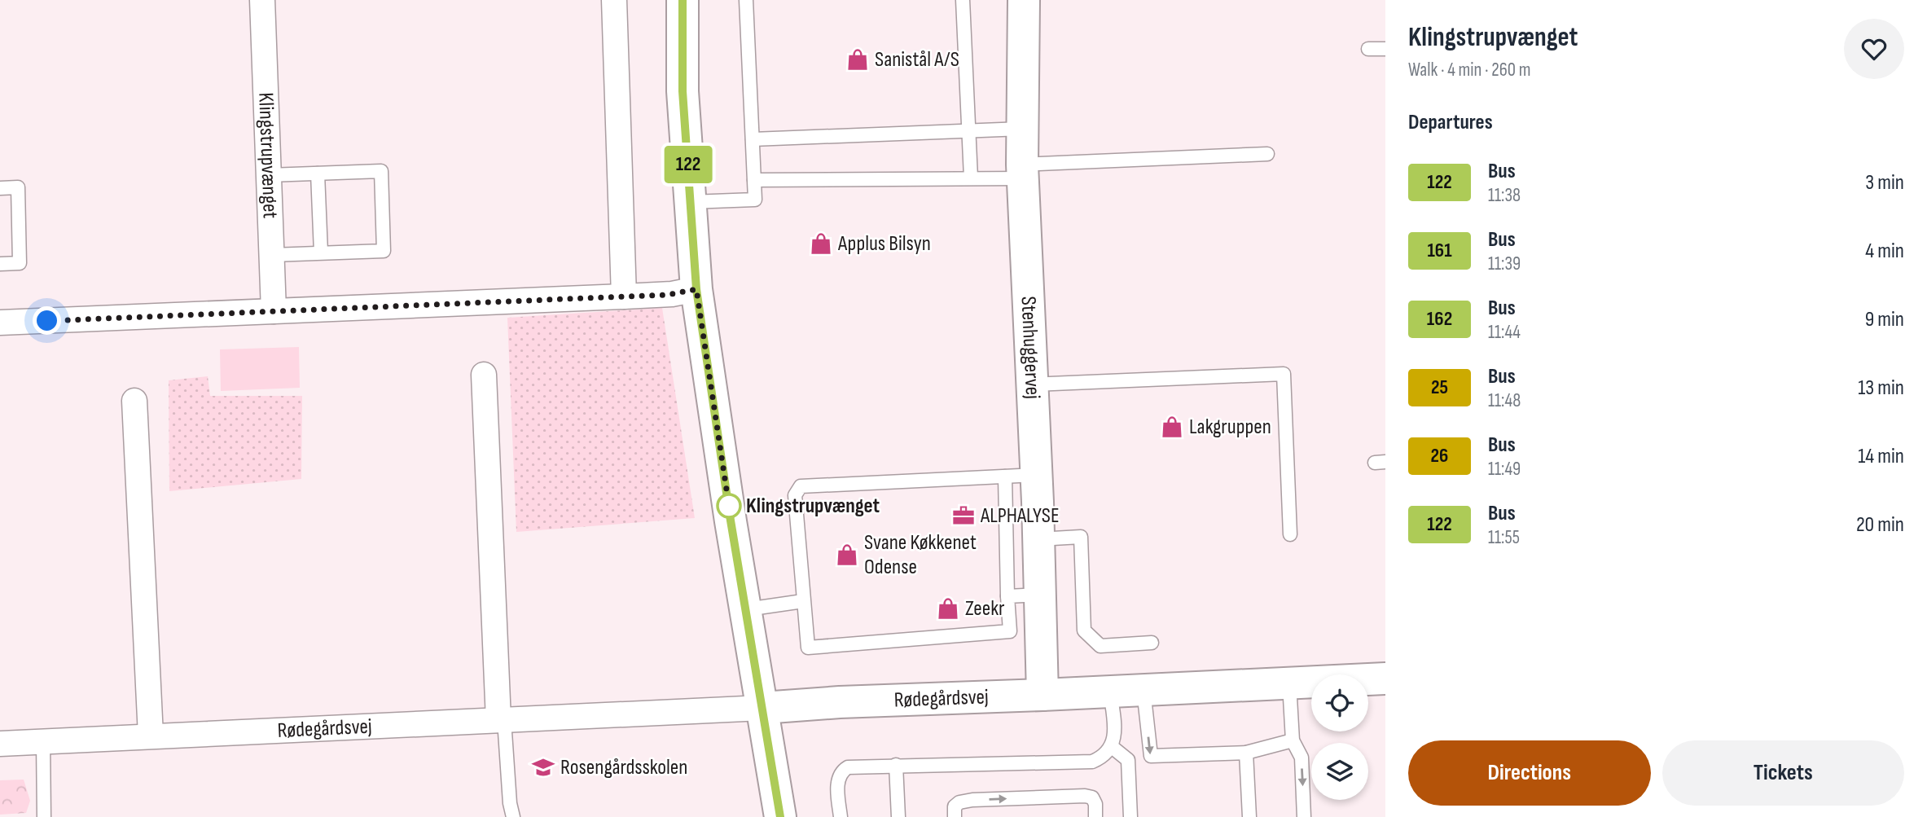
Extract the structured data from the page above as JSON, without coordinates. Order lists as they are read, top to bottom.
{
  "streets": {
    "street": ["Klingstrupvænget", "Stenhuggervej", "Rødegårdsvej"]
  },
  "crossings": [
    ["Stenhuggervej", "Rødegårdsvej"]
  ],
  "places": {
    "shop": [
      "Sanistål A/S",
      "Applus Bilsyn",
      "Lakgruppen",
      "Svane Køkkenet Odense",
      "Zeekr"
    ],
    "other": ["Klingstrupvænget"],
    "office": ["ALPHALYSE"],
    "school or university": ["Rosengårdsskolen"]
  },
  "lines": ["bus line 122"],
  "page": {
    "on_map": "122",
    "heading": [
      ["Klingstrupvænget", "Walk · 4 min · 260 m"],
      "Departures"
    ],
    "list": [
      {
        "mark": "122",
        "name": "Bus",
        "note": "11:38",
        "value": "3 min"
      },
      {
        "mark": "161",
        "name": "Bus",
        "note": "11:39",
        "value": "4 min"
      },
      {
        "mark": "162",
        "name": "Bus",
        "note": "11:44",
        "value": "9 min"
      },
      {
        "mark": "25",
        "name": "Bus",
        "note": "11:48",
        "value": "13 min"
      },
      {
        "mark": "26",
        "name": "Bus",
        "note": "11:49",
        "value": "14 min"
      },
      {
        "mark": "122",
        "name": "Bus",
        "note": "11:55",
        "value": "20 min"
      }
    ],
    "buttons": ["Directions", "Tickets"]
  }
}
